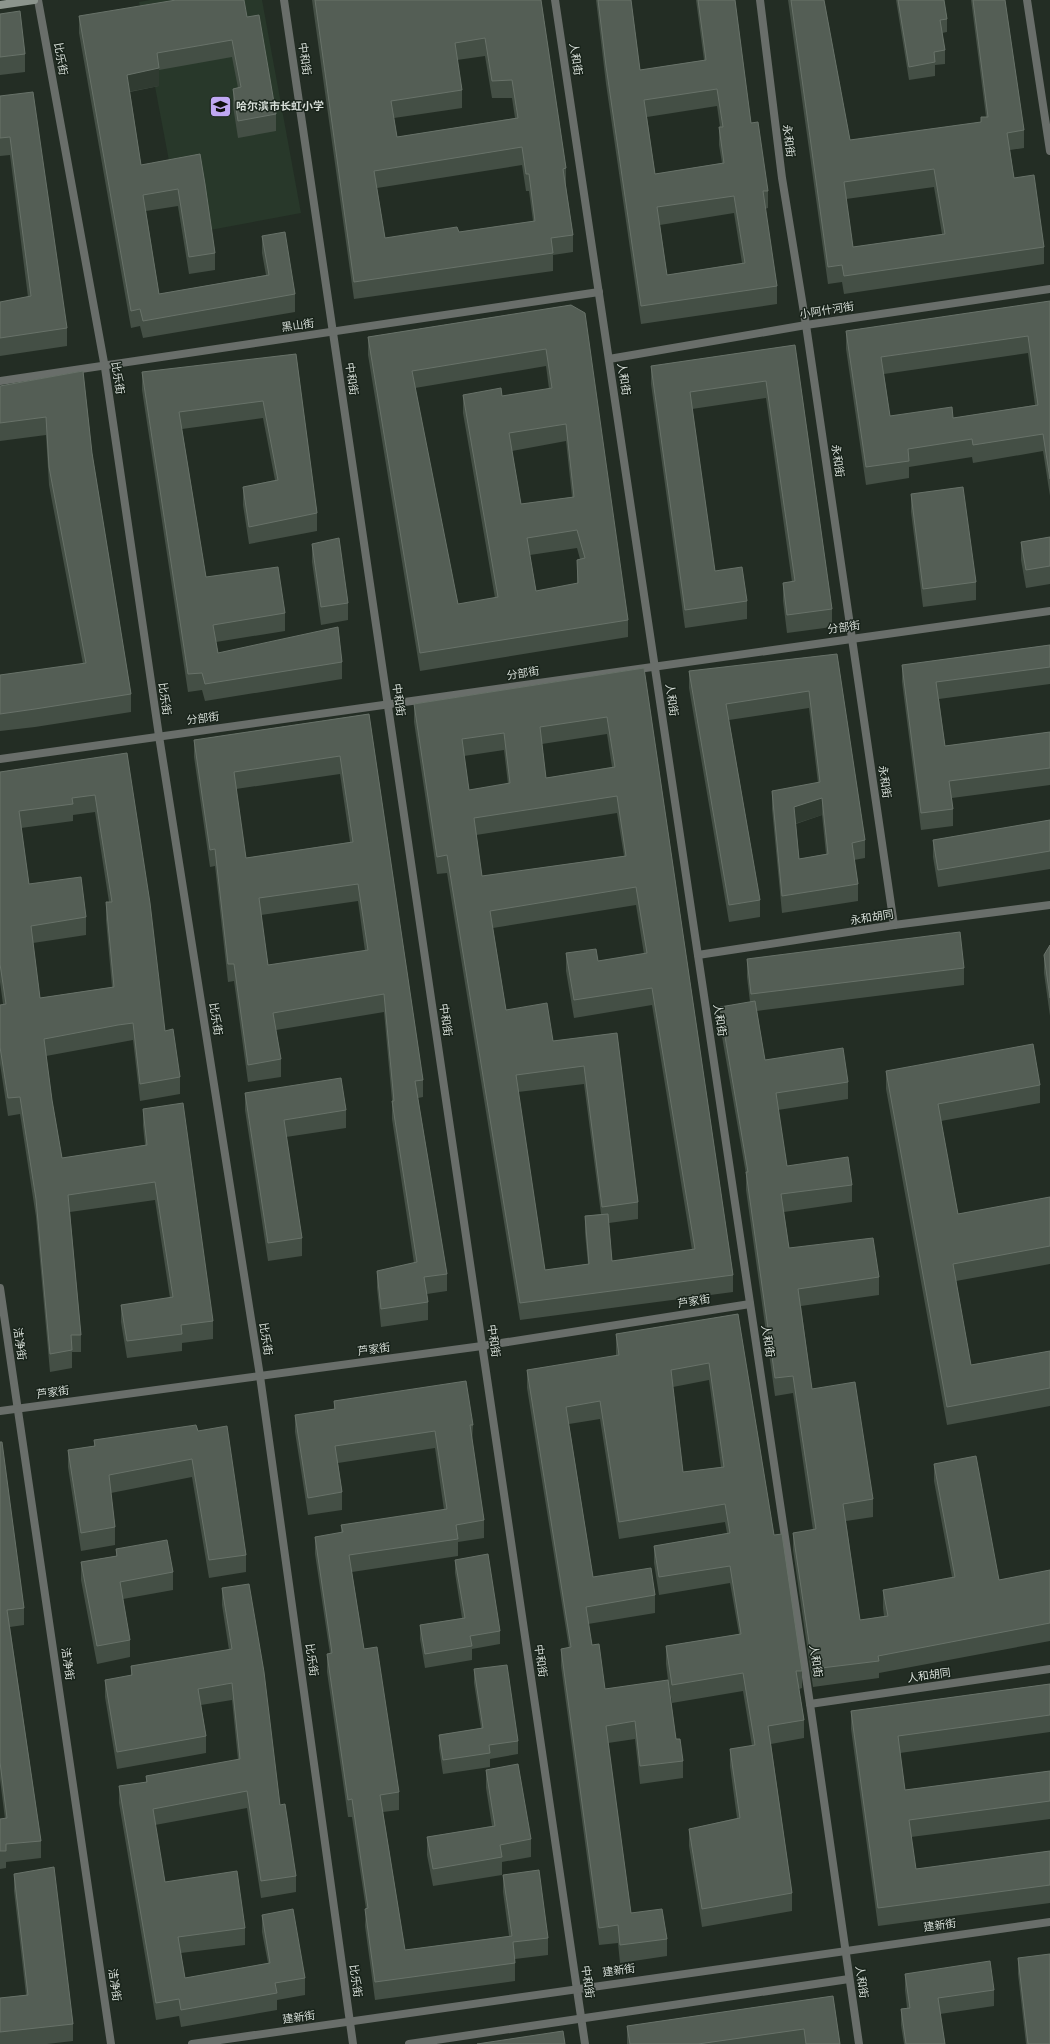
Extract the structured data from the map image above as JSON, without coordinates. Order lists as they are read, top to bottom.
{
  "streets": {
    "street": [
      "比乐街",
      "中和街",
      "人和街",
      "永和街",
      "小阿什河街",
      "黑山街",
      "分部街",
      "永和胡同",
      "芦家街",
      "洁净街",
      "人和胡同",
      "建新街"
    ]
  },
  "crossings": [
    ["比乐街", "黑山街"],
    ["比乐街", "分部街"],
    ["比乐街", "芦家街"],
    ["比乐街", "建新街"],
    ["中和街", "黑山街"],
    ["中和街", "分部街"],
    ["中和街", "芦家街"],
    ["中和街", "建新街"],
    ["人和街", "小阿什河街"],
    ["人和街", "黑山街"],
    ["人和街", "分部街"],
    ["人和街", "永和胡同"],
    ["人和街", "芦家街"],
    ["人和街", "人和胡同"],
    ["人和街", "建新街"],
    ["永和街", "小阿什河街"],
    ["永和街", "分部街"],
    ["永和街", "永和胡同"],
    ["芦家街", "洁净街"]
  ],
  "places": {
    "school or university": ["哈尔滨市长虹小学"]
  }
}
